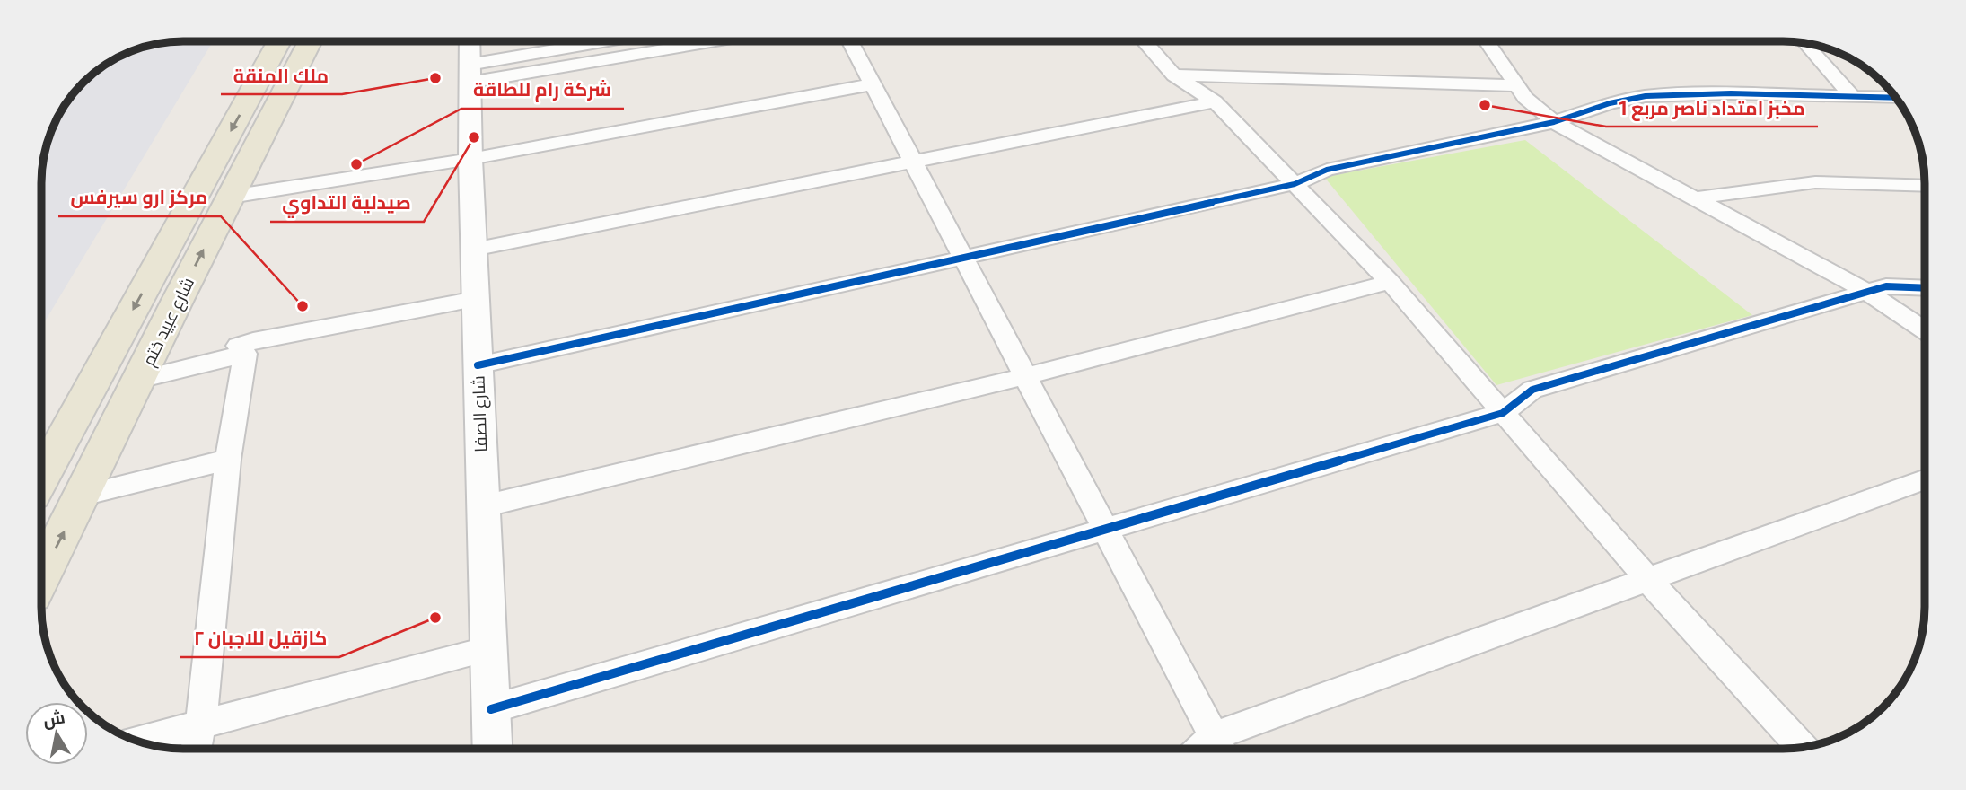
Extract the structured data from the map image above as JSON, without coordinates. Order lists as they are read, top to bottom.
{
  "streets": {
    "main road": ["شارع عبيد ختم"],
    "street": ["شارع الصفا"]
  },
  "places": [
    "ملك المنقة",
    "مخبز امتداد ناصر مربع 1",
    "صيدلية التداوي",
    "شركة رام للطاقة",
    "مركز ارو سيرفس",
    "كازقيل للاجبان ٢"
  ],
  "north": "top"
}
